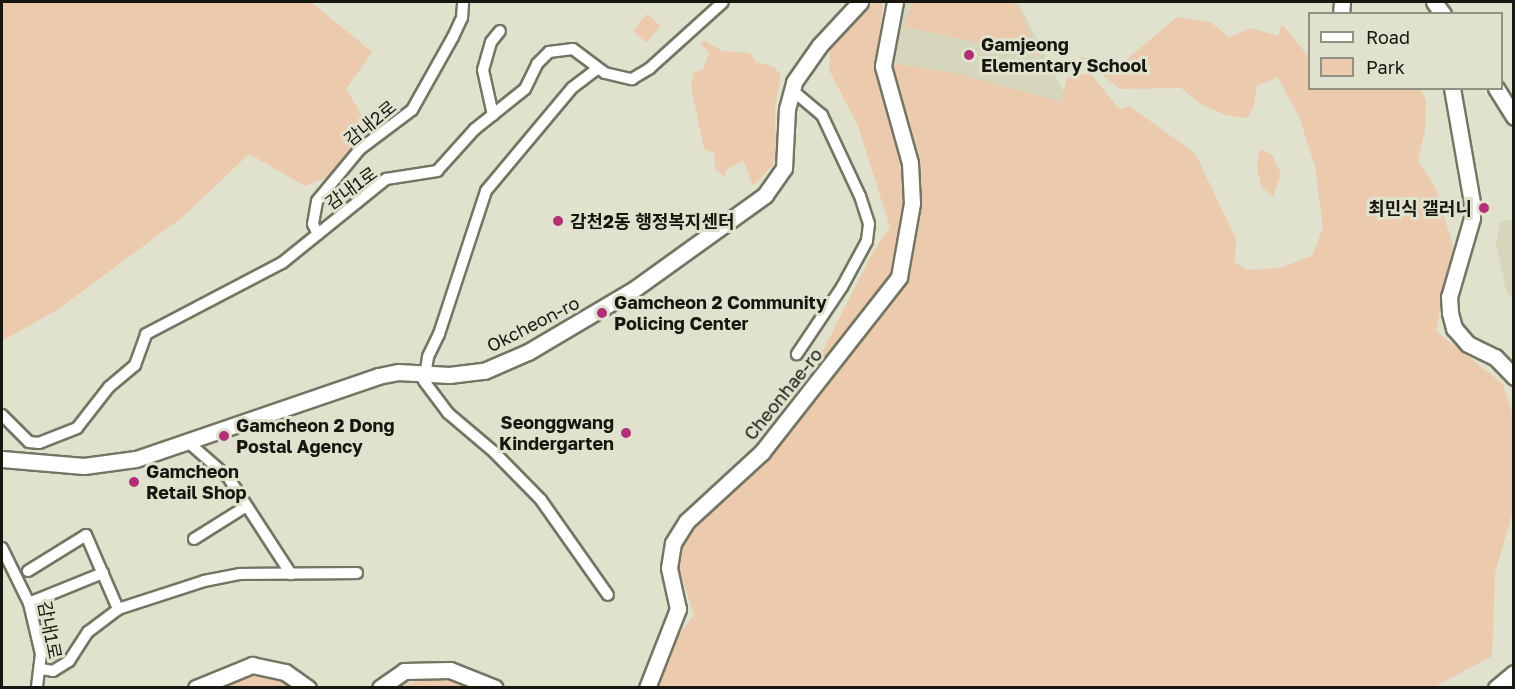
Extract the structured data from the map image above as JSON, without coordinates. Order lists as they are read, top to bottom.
{
  "streets": {
    "street": [
      "감내2로",
      "감내1로",
      "Okcheon-ro",
      "Cheonhae-ro"
    ]
  },
  "crossings": [
    ["감내2로", "감내1로"]
  ],
  "places": [
    "Gamjeong Elementary School",
    "최민식 갤러니",
    "감천2동 행정복지센터",
    "Gamcheon 2 Community Policing Center",
    "Seonggwang Kindergarten",
    "Gamcheon 2 Dong Postal Agency",
    "Gamcheon Retail Shop"
  ],
  "legend": ["Road", "Park"]
}
